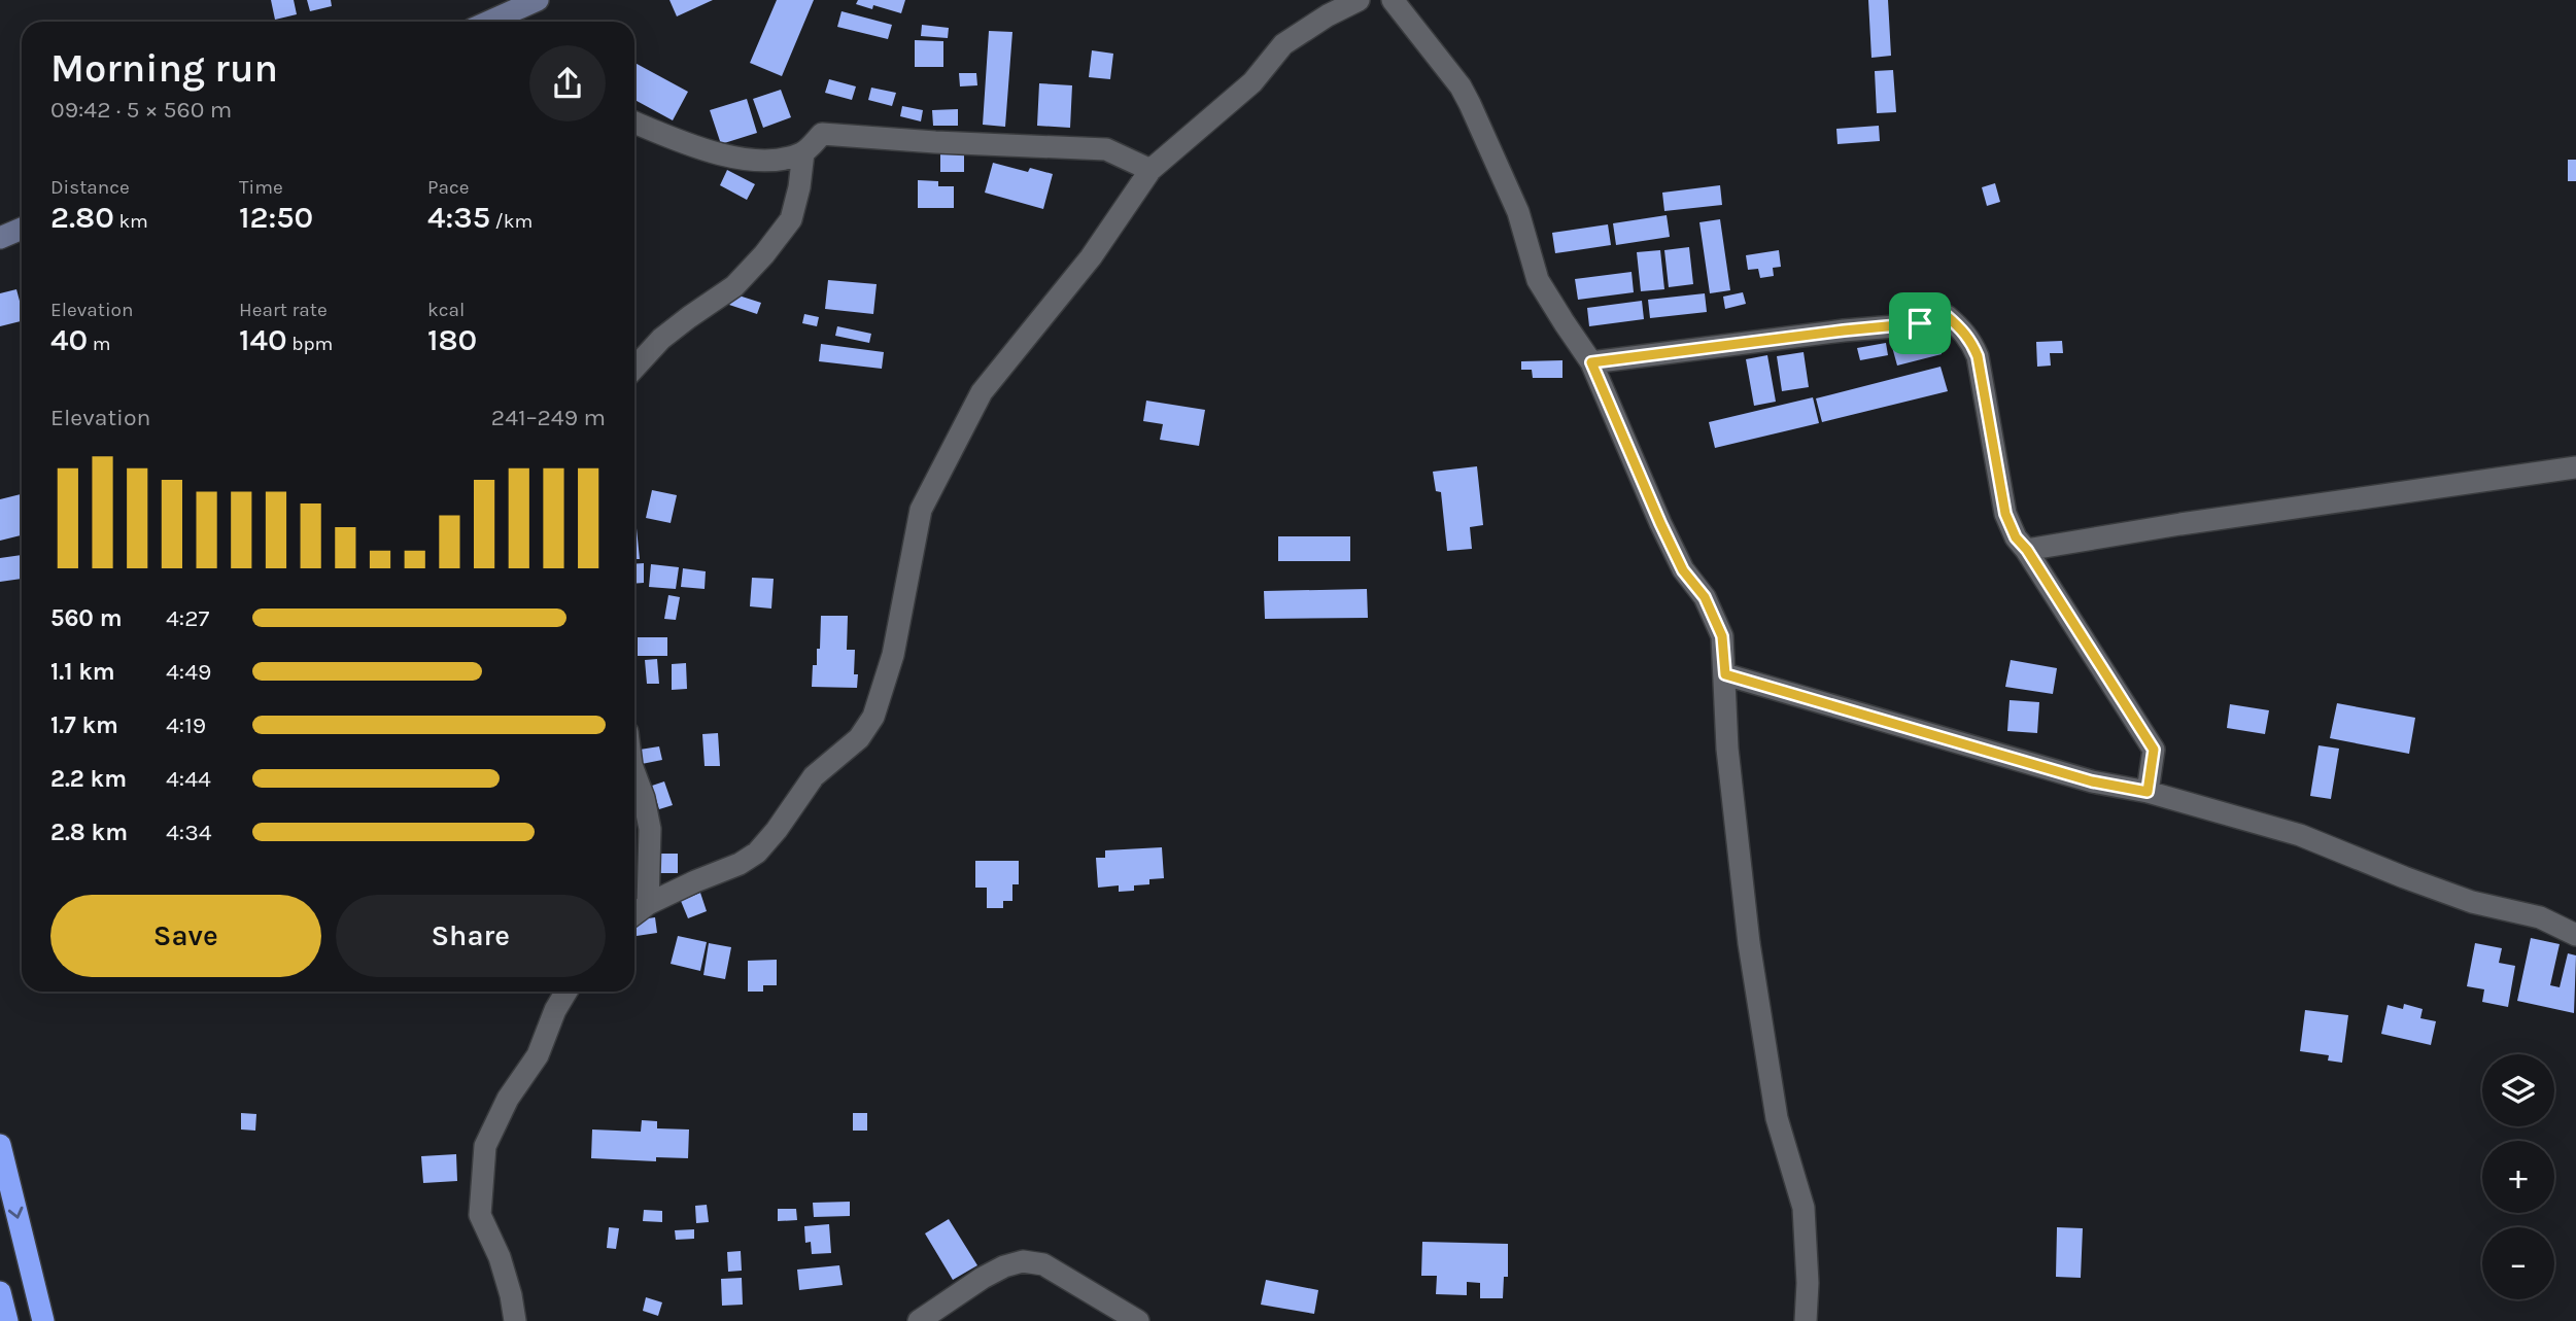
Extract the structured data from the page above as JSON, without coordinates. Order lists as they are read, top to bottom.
{
  "page": {
    "heading": ["Morning run", "09:42 · 5 × 560 m"],
    "stats": [
      ["Distance", "2.80 km"],
      ["Time", "12:50"],
      ["Pace", "4:35 /km"],
      ["Elevation", "40 m"],
      ["Heart rate", "140 bpm"],
      ["kcal", "180"]
    ],
    "chart": ["Elevation", "241–249 m"],
    "list": [
      {
        "name": "560 m",
        "note": "4:27"
      },
      {
        "name": "1.1 km",
        "note": "4:49"
      },
      {
        "name": "1.7 km",
        "note": "4:19"
      },
      {
        "name": "2.2 km",
        "note": "4:44"
      },
      {
        "name": "2.8 km",
        "note": "4:34"
      }
    ],
    "buttons": ["Save", "Share"],
    "map_buttons": ["+", "−"]
  }
}
